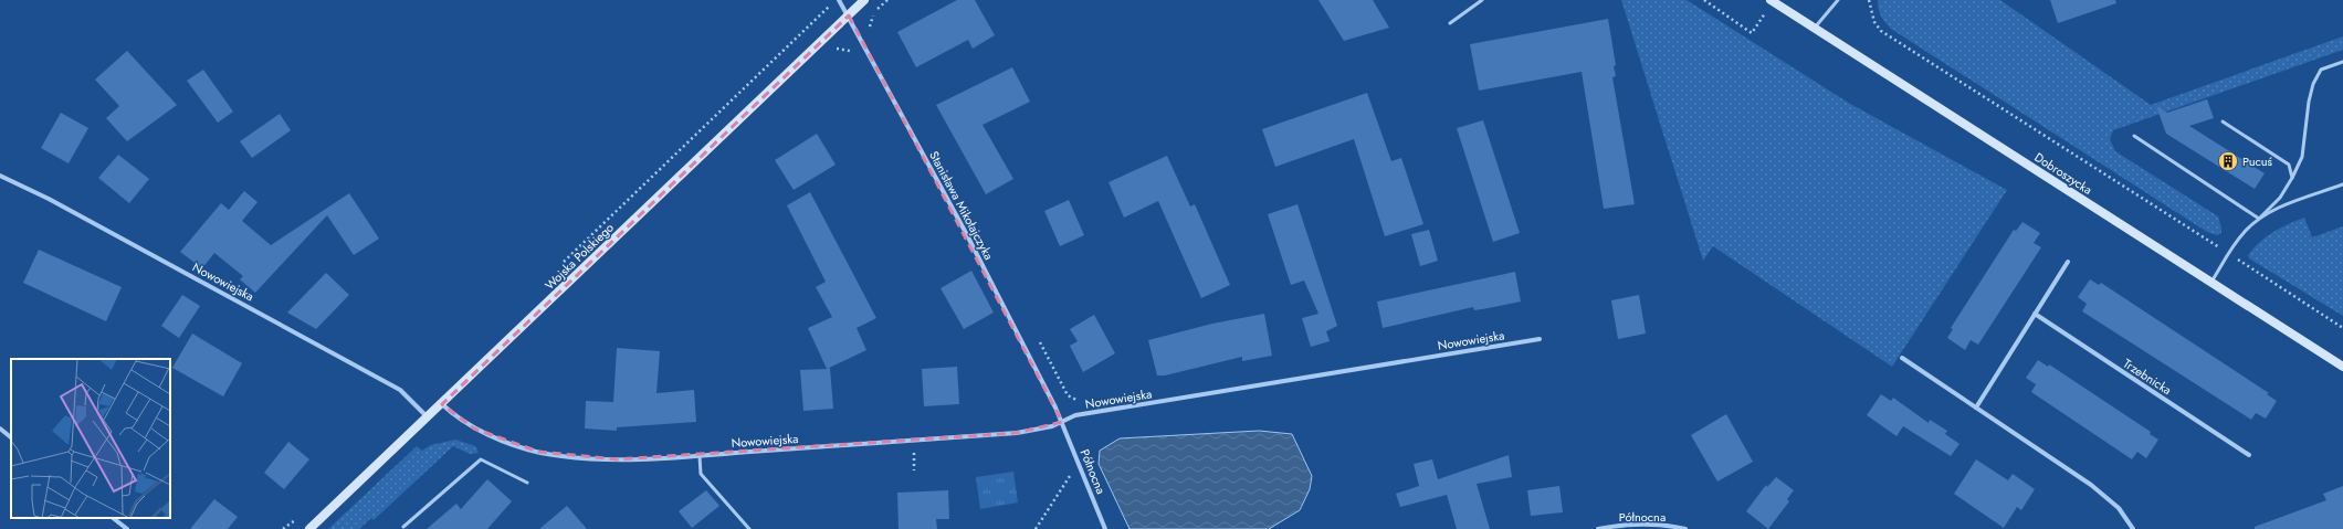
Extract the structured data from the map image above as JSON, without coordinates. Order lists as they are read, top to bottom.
{
  "streets": {
    "main road": ["Dobroszycka", "Wojska Polskiego"],
    "street": [
      "Stanisława Mikołajczyka",
      "Nowowiejska",
      "Trzebnicka",
      "Północna"
    ]
  },
  "crossings": [
    ["Stanisława Mikołajczyka", "Wojska Polskiego"],
    ["Stanisława Mikołajczyka", "Nowowiejska"],
    ["Stanisława Mikołajczyka", "Północna"],
    ["Wojska Polskiego", "Nowowiejska"],
    ["Nowowiejska", "Północna"]
  ],
  "places": {
    "building": ["Pucuś"]
  }
}
